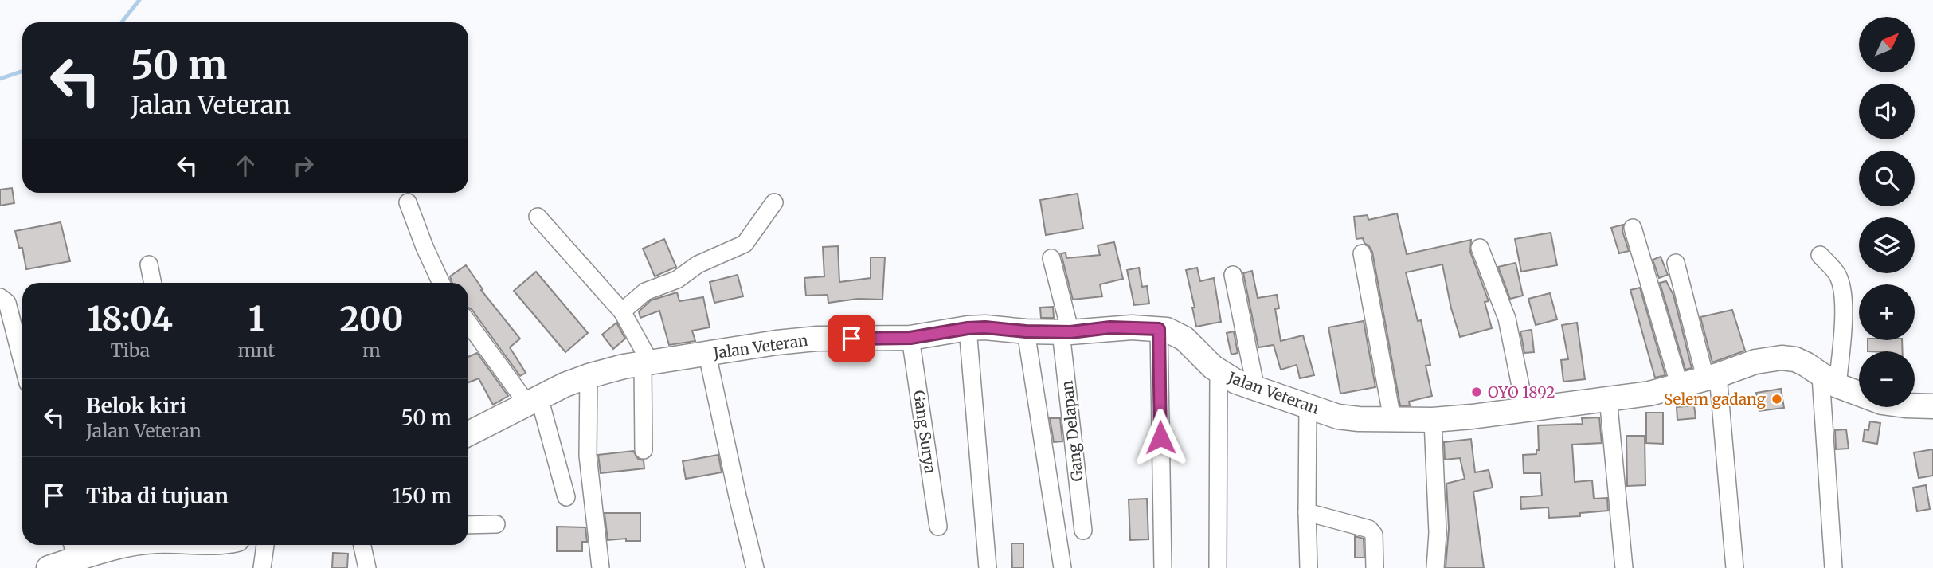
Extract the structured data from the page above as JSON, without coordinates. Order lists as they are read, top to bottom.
{
  "streets": {
    "street": ["Jalan Veteran", "Gang Delapan", "Gang Surya"]
  },
  "crossings": [
    ["Jalan Veteran", "Gang Delapan"],
    ["Jalan Veteran", "Gang Surya"]
  ],
  "places": ["OYO 1892", "Selem gadang"],
  "north": "top right",
  "page": {
    "map_buttons": ["+", "−"],
    "turn": ["50 m", "Jalan Veteran"],
    "eta": [
      "18:04",
      "Tiba",
      "1",
      "mnt",
      "200",
      "m"
    ],
    "list": [
      {
        "name": "Belok kiri",
        "note": "Jalan Veteran",
        "value": "50 m"
      },
      {
        "name": "Tiba di tujuan",
        "value": "150 m"
      }
    ]
  }
}
